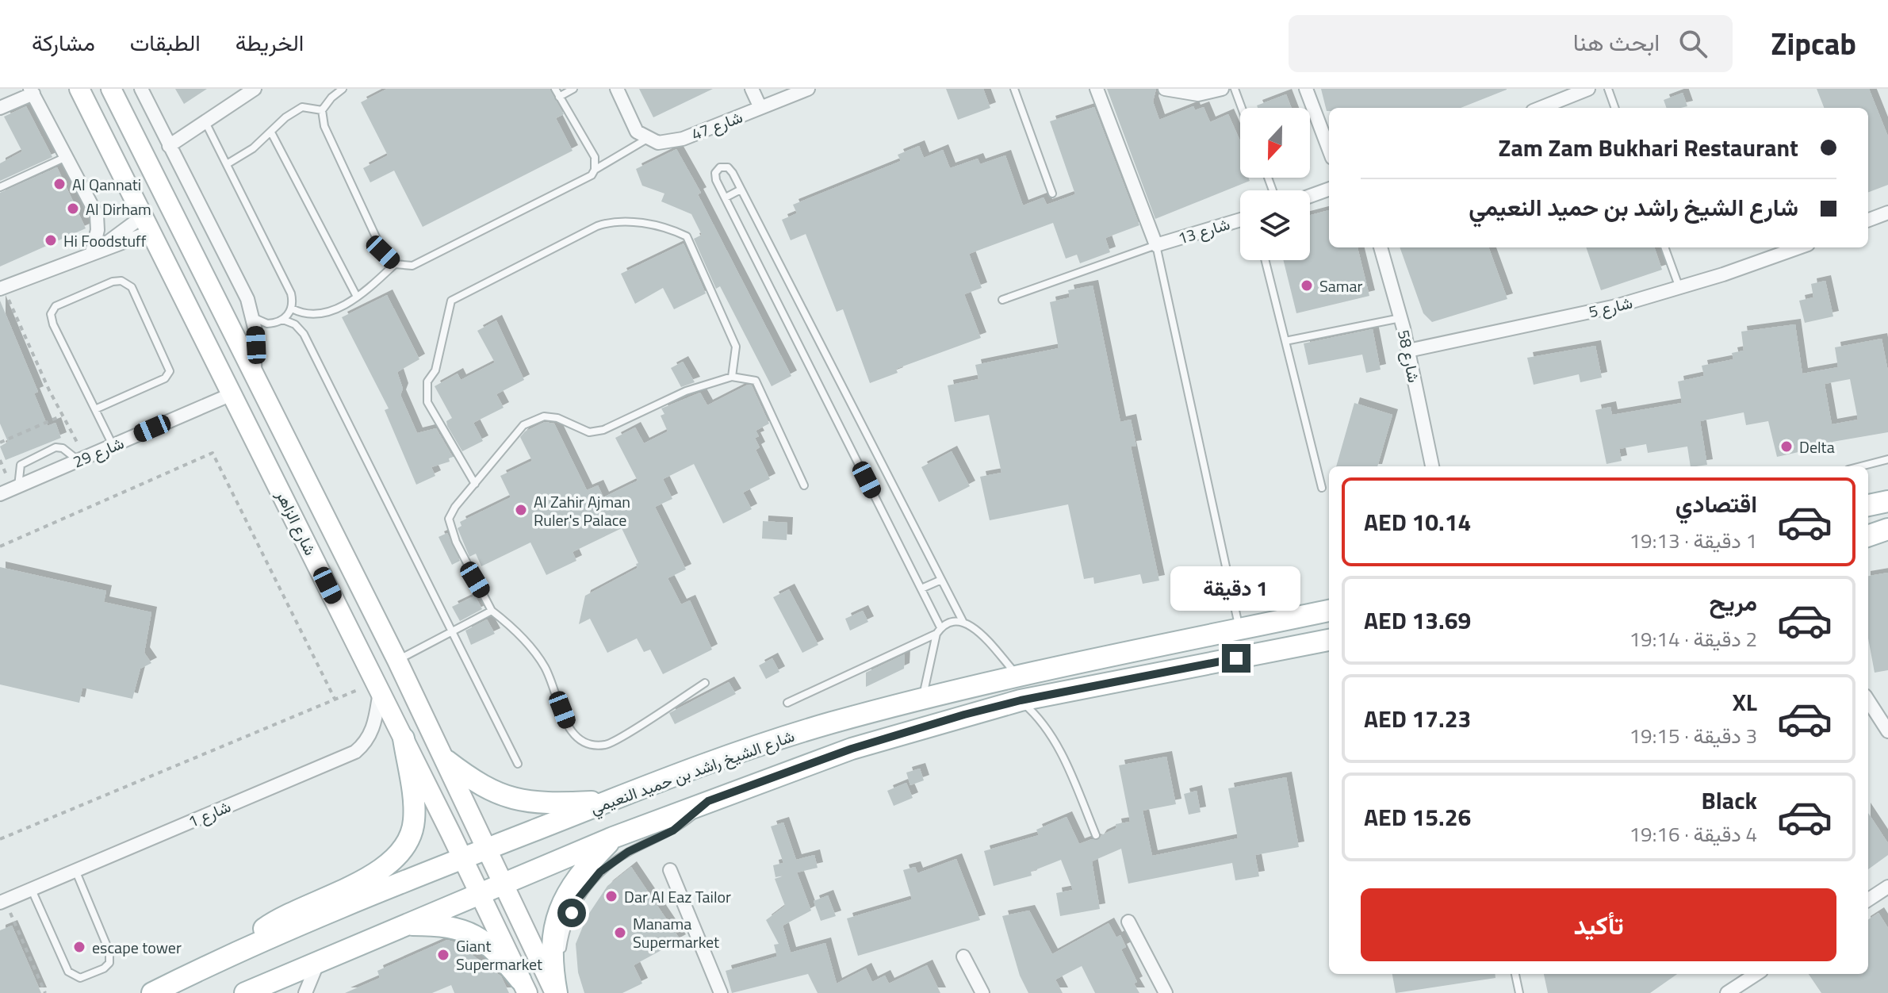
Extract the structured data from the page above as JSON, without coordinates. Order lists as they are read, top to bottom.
{
  "streets": {
    "main road": ["شارع الزاهر", "شارع الشيخ راشد بن حميد النعيمي"],
    "street": [
      "شارع 47",
      "شارع 13",
      "شارع 5",
      "شارع 58",
      "شارع 29",
      "شارع 1"
    ]
  },
  "crossings": [
    ["شارع 5", "شارع 58"],
    ["شارع 29", "شارع الزاهر"],
    ["شارع الزاهر", "شارع الشيخ راشد بن حميد النعيمي"],
    ["شارع الزاهر", "شارع 1"]
  ],
  "places": [
    "Al Qannati",
    "Al Dirham",
    "Hi Foodstuff",
    "Samar",
    "Delta",
    "Al Zahir Ajman Ruler's Palace",
    "Dar Al Eaz Tailor",
    "Manama Supermarket",
    "escape tower",
    "Giant Supermarket"
  ],
  "north": "bottom",
  "page": {
    "header": "Zipcab",
    "search": "ابحث هنا",
    "nav": ["الخريطة", "الطبقات", "مشاركة"],
    "banner": ["Zam Zam Bukhari Restaurant", "شارع الشيخ راشد بن حميد النعيمي"],
    "list": [
      {
        "name": "اقتصادي",
        "note": "1 دقيقة · 19:13",
        "value": "AED 10.14"
      },
      {
        "name": "مريح",
        "note": "2 دقيقة · 19:14",
        "value": "AED 13.69"
      },
      {
        "name": "XL",
        "note": "3 دقيقة · 19:15",
        "value": "AED 17.23"
      },
      {
        "name": "Black",
        "note": "4 دقيقة · 19:16",
        "value": "AED 15.26"
      }
    ],
    "bubble": "1 دقيقة",
    "buttons": "تأكيد"
  }
}
